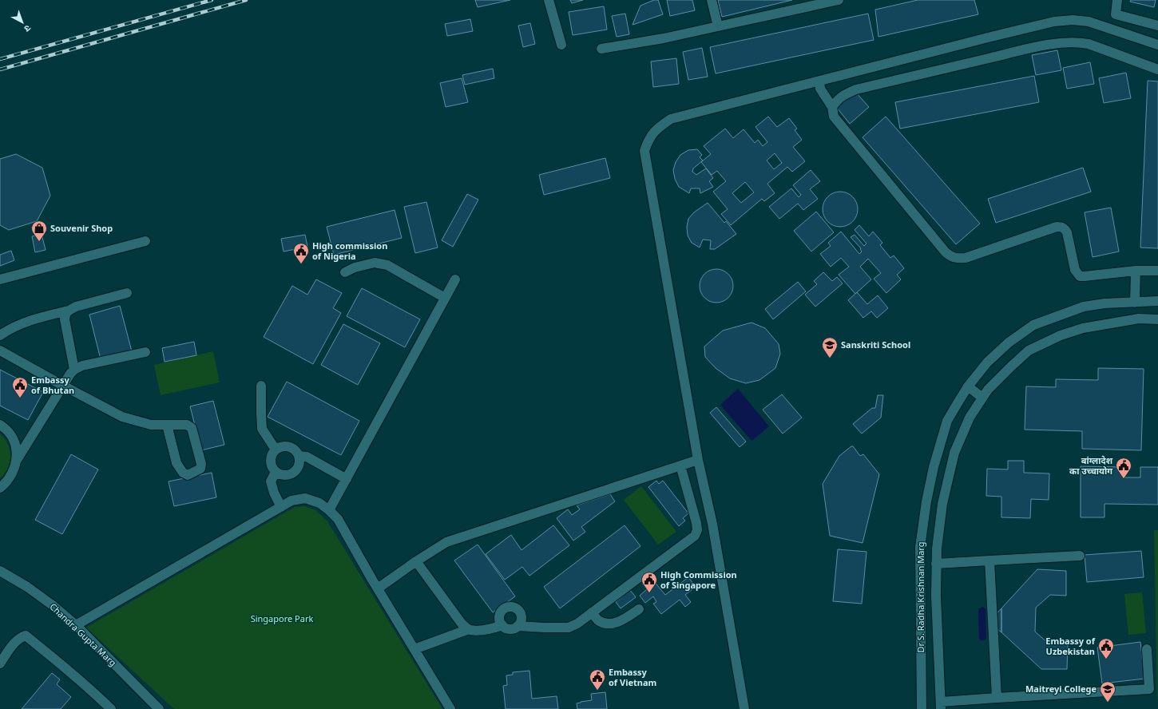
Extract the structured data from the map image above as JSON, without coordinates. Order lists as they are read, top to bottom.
{
  "streets": {
    "street": ["Dr S. Radha Krishnan Marg", "Chandra Gupta Marg"]
  },
  "parks": ["Singapore Park"],
  "places": {
    "shop": ["Souvenir Shop"],
    "public building": [
      "High commission of Nigeria",
      "Embassy of Bhutan",
      "बांग्लादेश का उच्चायोग",
      "High Commission of Singapore",
      "Embassy of Uzbekistan",
      "Embassy of Vietnam"
    ],
    "school or university": ["Sanskriti School", "Maitreyi College"]
  },
  "north": "bottom right"
}
